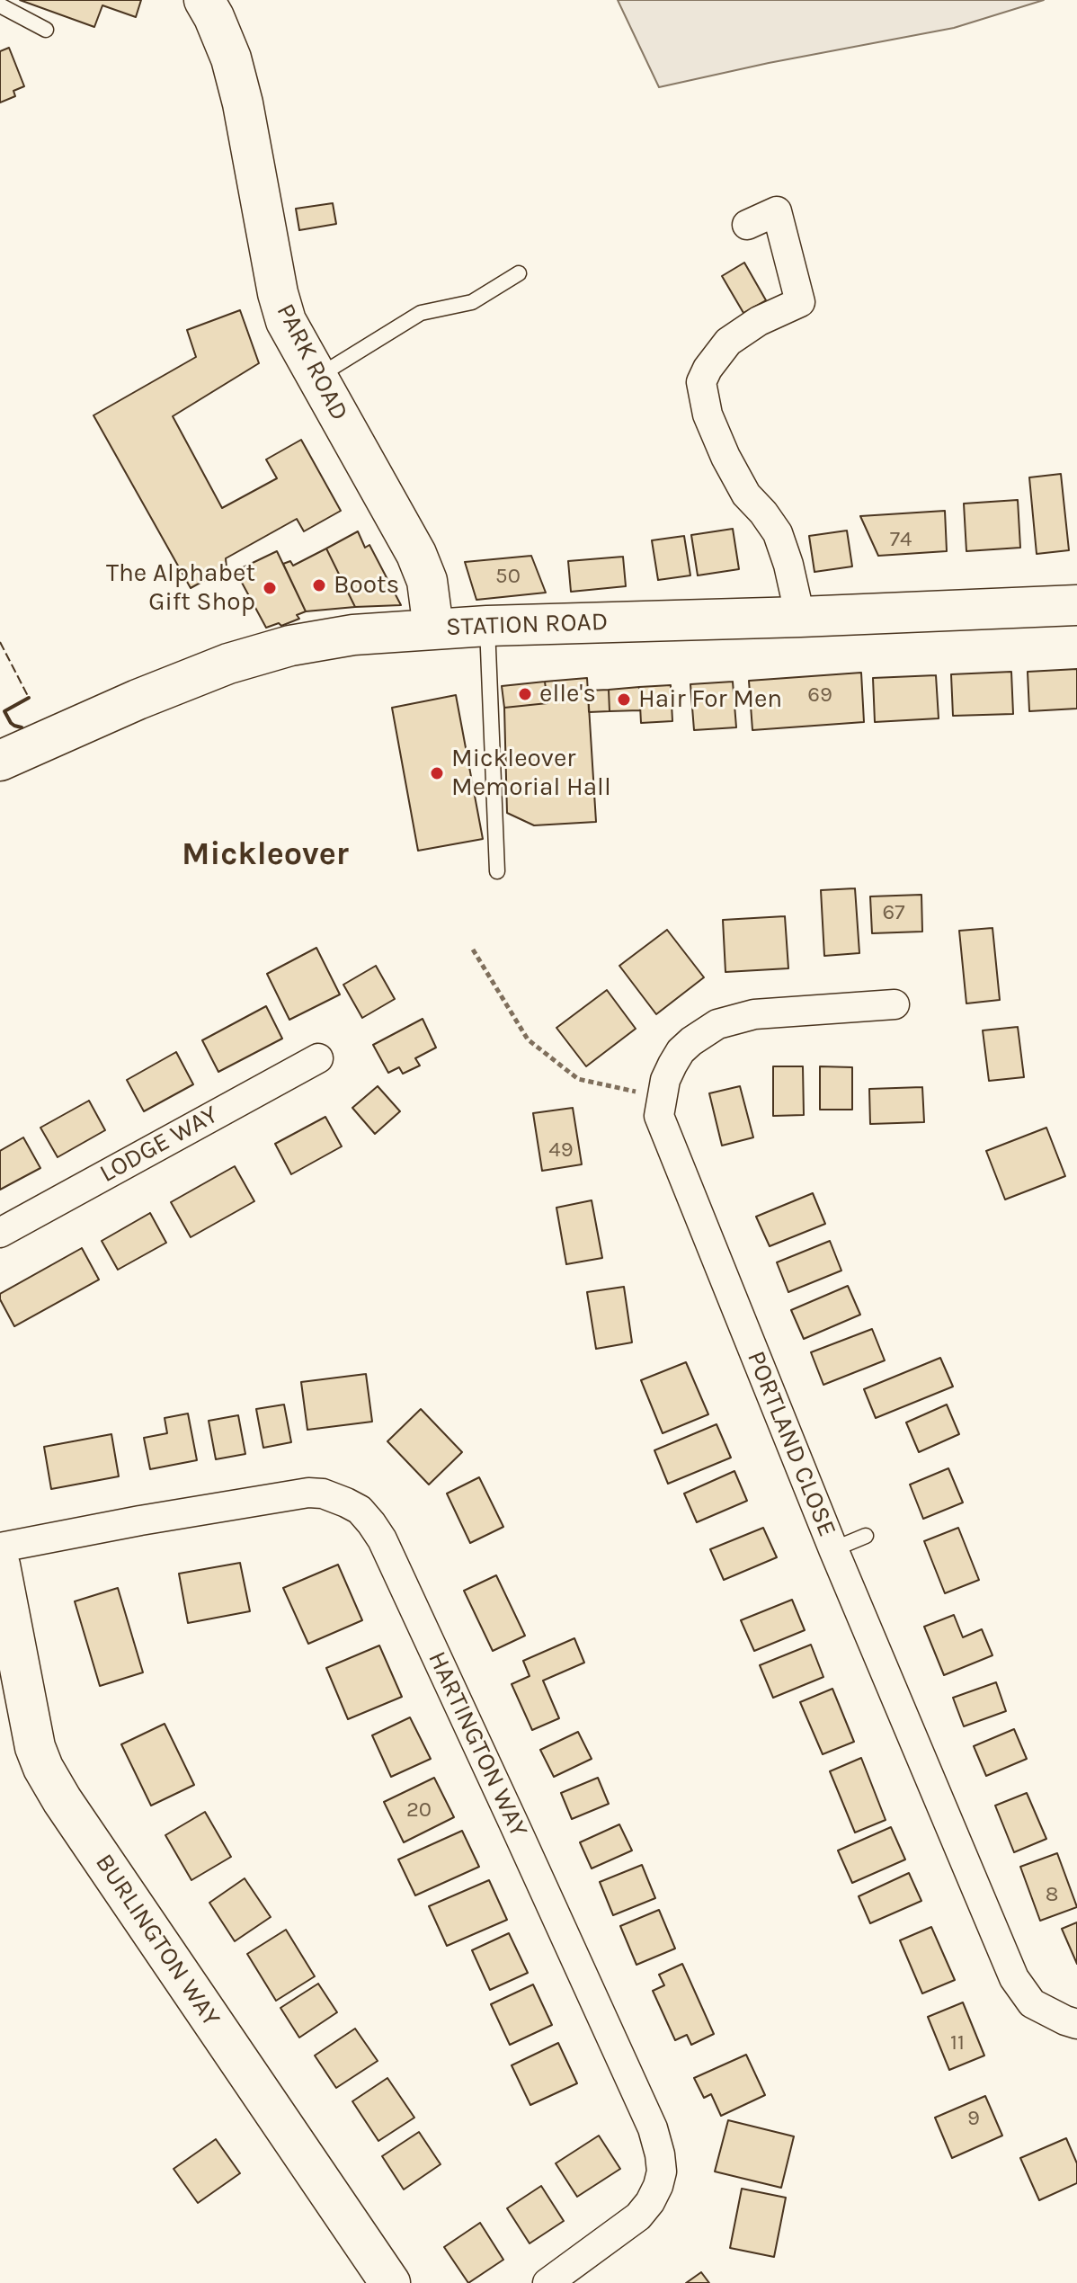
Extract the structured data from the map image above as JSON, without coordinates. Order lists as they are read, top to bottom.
{
  "streets": {
    "street": [
      "PARK ROAD",
      "STATION ROAD",
      "LODGE WAY",
      "PORTLAND CLOSE",
      "HARTINGTON WAY",
      "BURLINGTON WAY"
    ]
  },
  "crossings": [
    ["PARK ROAD", "STATION ROAD"]
  ],
  "districts": ["Mickleover"],
  "places": [
    "Boots",
    "The Alphabet Gift Shop",
    "elle's",
    "Hair For Men",
    "Mickleover Memorial Hall"
  ],
  "house_numbers": [
    "74",
    "50",
    "69",
    "67",
    "49",
    "20",
    "8",
    "11",
    "9"
  ]
}
